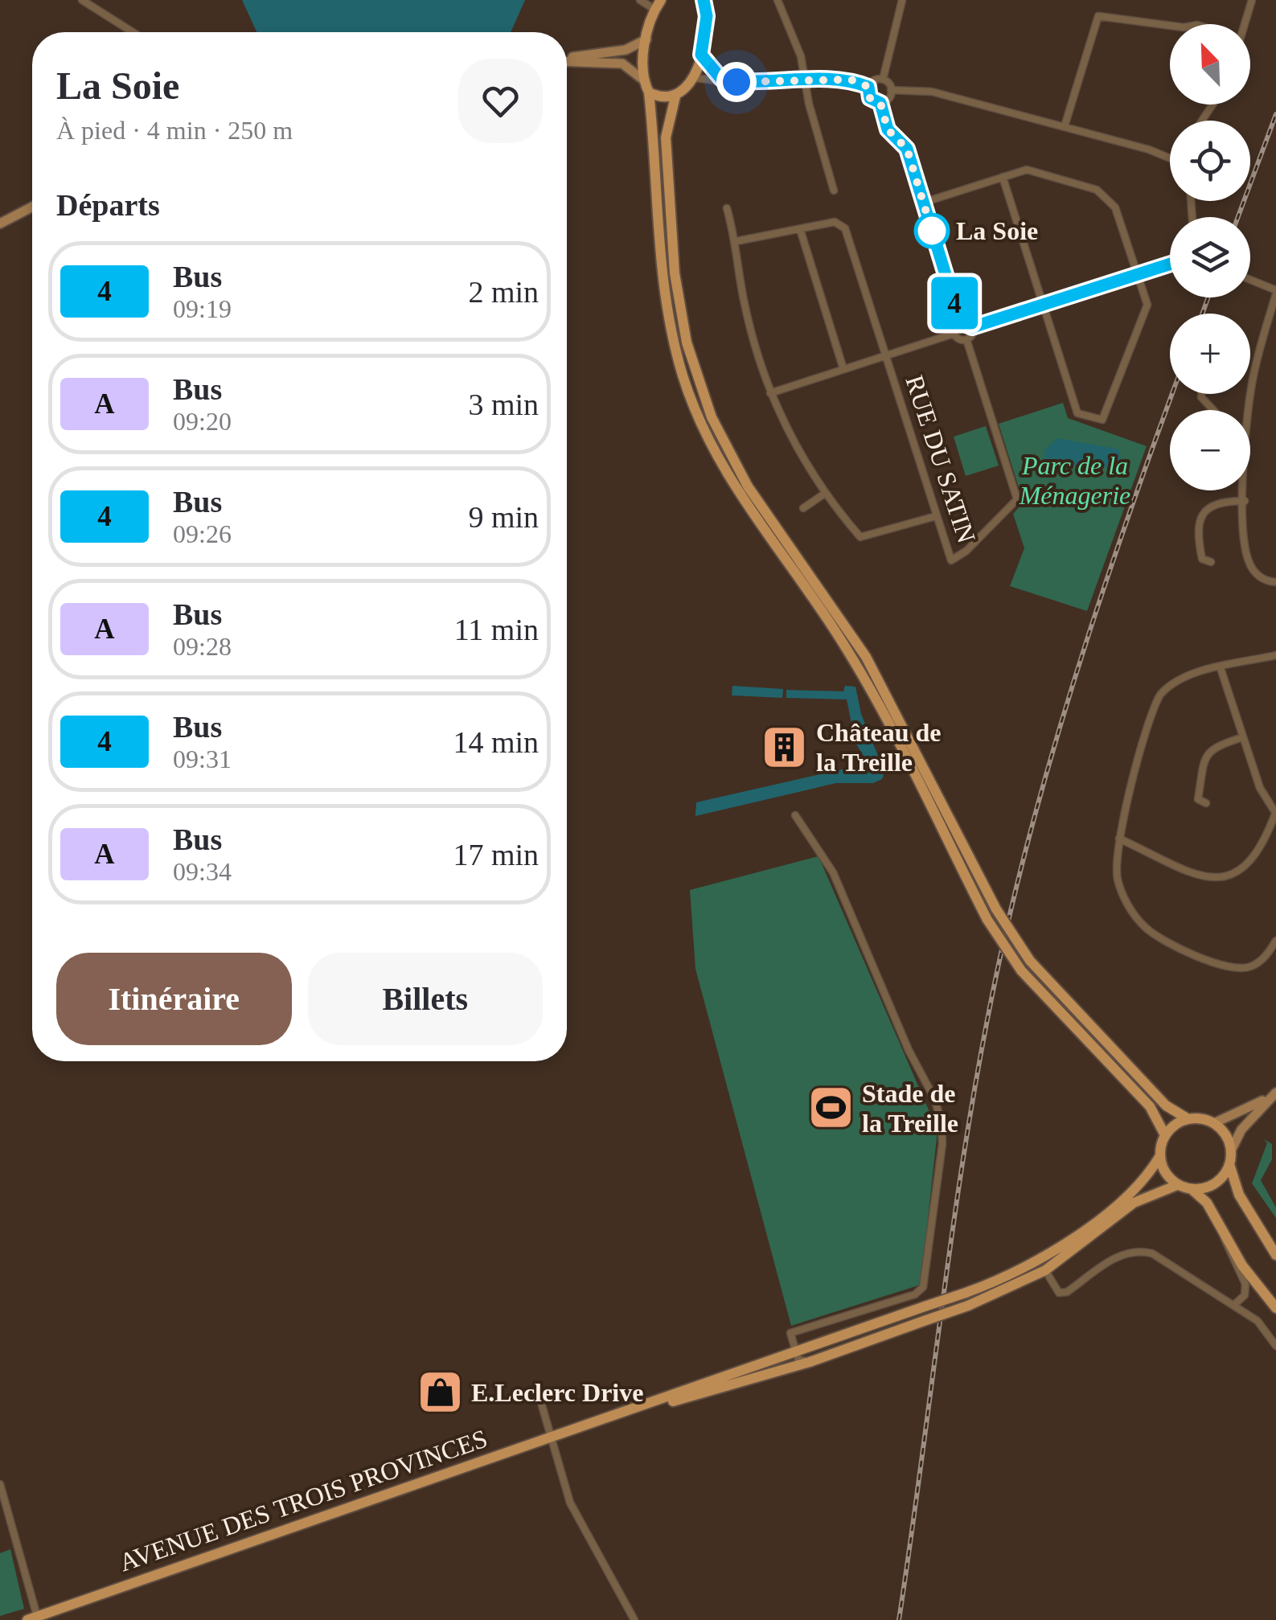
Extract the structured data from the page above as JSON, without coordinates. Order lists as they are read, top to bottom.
{
  "streets": {
    "main road": ["AVENUE DES TROIS PROVINCES"],
    "street": ["RUE DU SATIN"]
  },
  "parks": ["Parc de la Ménagerie"],
  "places": {
    "other": ["La Soie"],
    "building": ["Château de la Treille"],
    "sports": ["Stade de la Treille"],
    "shop": ["E.Leclerc Drive"]
  },
  "lines": ["bus line 4"],
  "north": "top left",
  "page": {
    "on_map": "4",
    "map_buttons": ["+", "−"],
    "heading": [
      ["La Soie", "À pied · 4 min · 250 m"],
      "Départs"
    ],
    "list": [
      {
        "mark": "4",
        "name": "Bus",
        "note": "09:19",
        "value": "2 min"
      },
      {
        "mark": "A",
        "name": "Bus",
        "note": "09:20",
        "value": "3 min"
      },
      {
        "mark": "4",
        "name": "Bus",
        "note": "09:26",
        "value": "9 min"
      },
      {
        "mark": "A",
        "name": "Bus",
        "note": "09:28",
        "value": "11 min"
      },
      {
        "mark": "4",
        "name": "Bus",
        "note": "09:31",
        "value": "14 min"
      },
      {
        "mark": "A",
        "name": "Bus",
        "note": "09:34",
        "value": "17 min"
      }
    ],
    "buttons": ["Itinéraire", "Billets"]
  }
}
